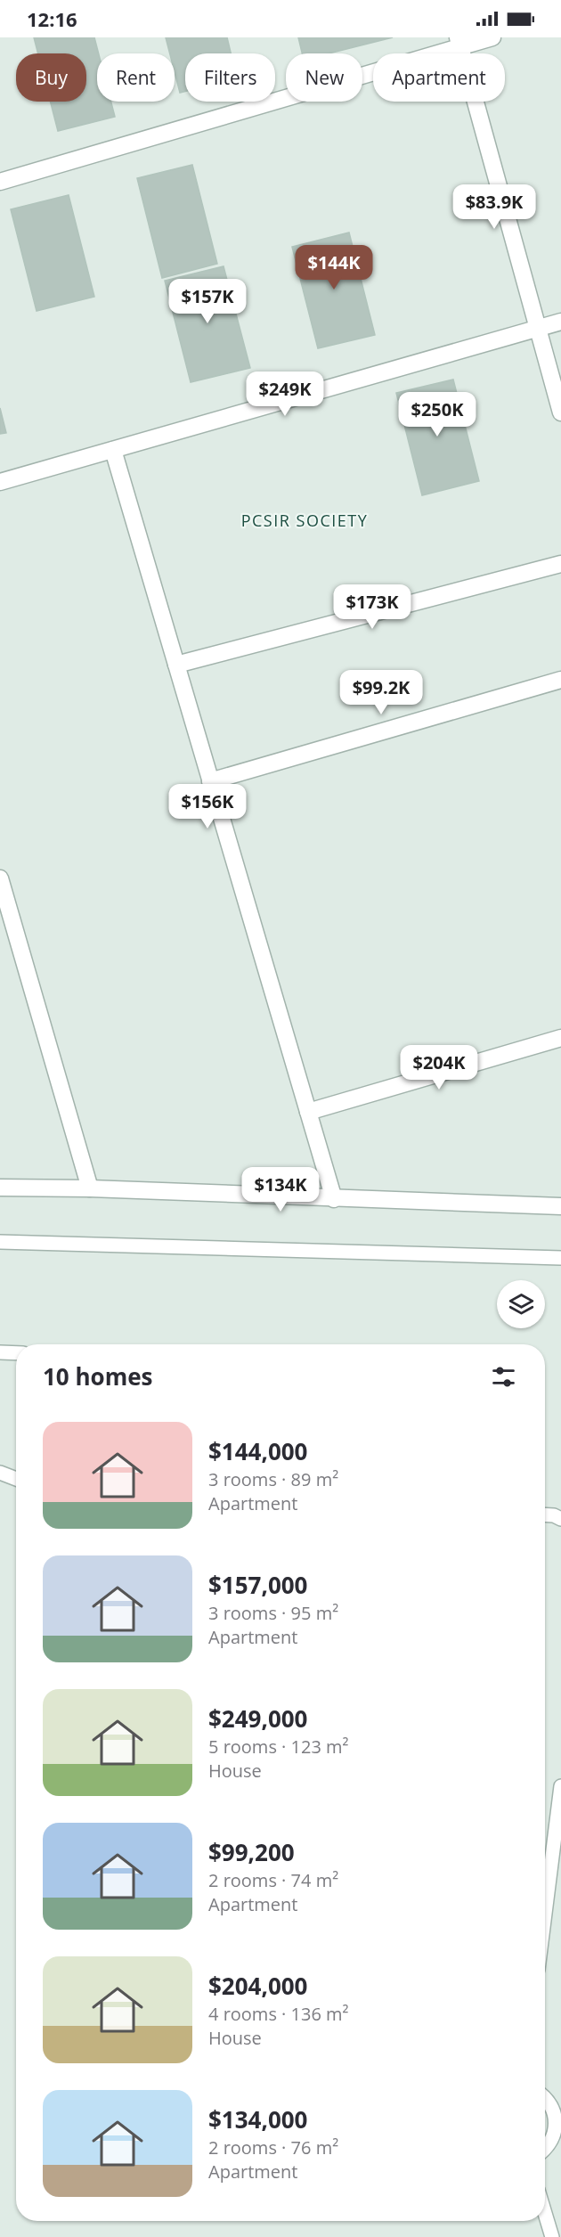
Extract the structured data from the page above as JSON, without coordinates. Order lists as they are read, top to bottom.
{
  "districts": ["PCSIR SOCIETY"],
  "page": {
    "status": "12:16",
    "chip": [
      "Buy",
      "Rent",
      "Filters",
      "New",
      "Apartment"
    ],
    "price": [
      "$83.9K",
      "$144K",
      "$157K",
      "$249K",
      "$250K",
      "$173K",
      "$99.2K",
      "$156K",
      "$204K",
      "$134K"
    ],
    "heading": "10 homes",
    "list": [
      {
        "name": "$144,000",
        "note": "3 rooms · 89 m² · Apartment"
      },
      {
        "name": "$157,000",
        "note": "3 rooms · 95 m² · Apartment"
      },
      {
        "name": "$249,000",
        "note": "5 rooms · 123 m² · House"
      },
      {
        "name": "$99,200",
        "note": "2 rooms · 74 m² · Apartment"
      },
      {
        "name": "$204,000",
        "note": "4 rooms · 136 m² · House"
      },
      {
        "name": "$134,000",
        "note": "2 rooms · 76 m² · Apartment"
      }
    ]
  }
}
